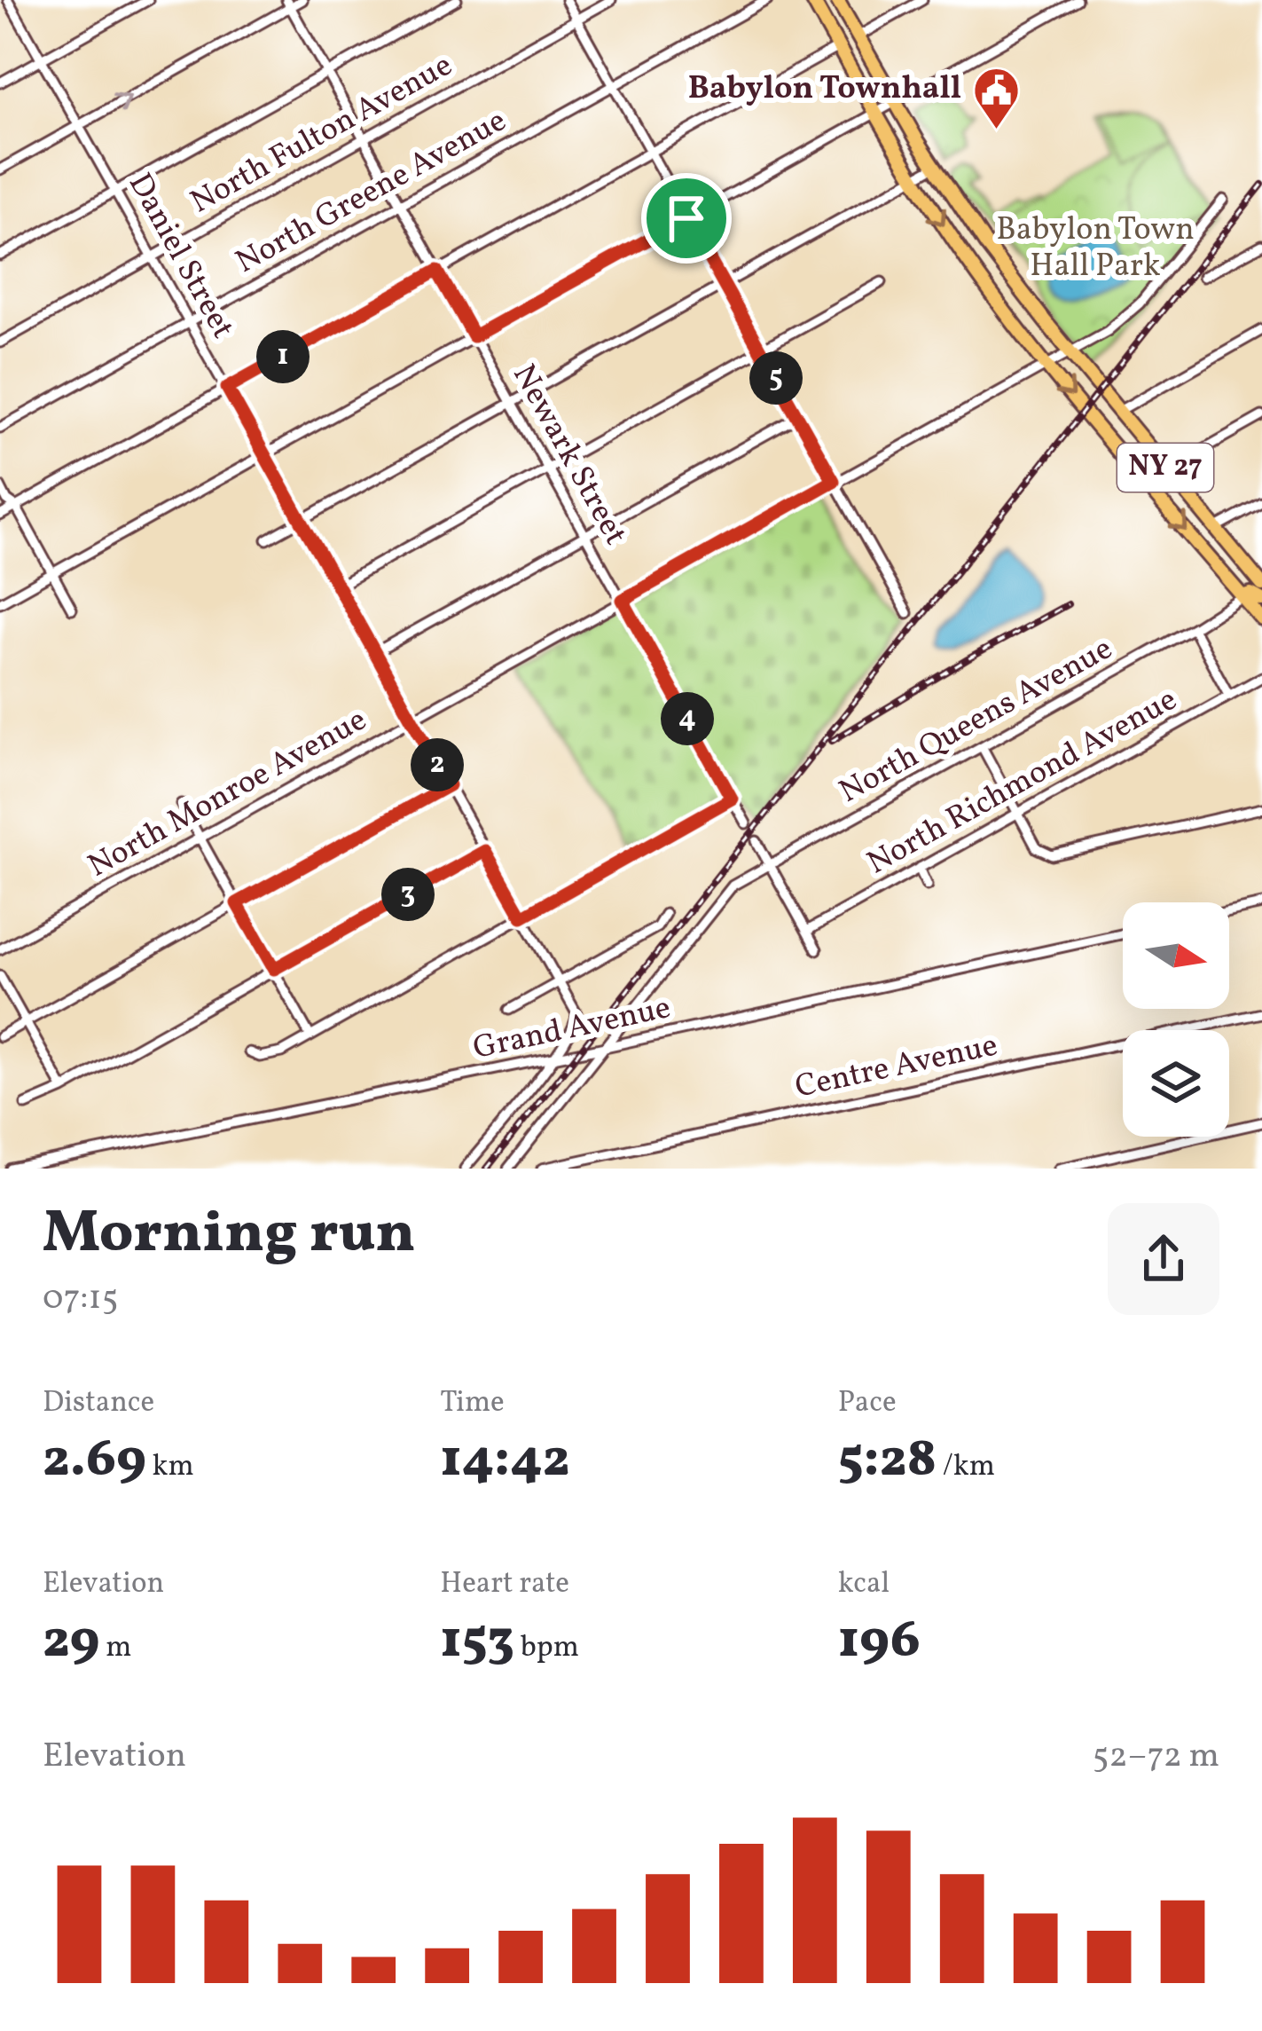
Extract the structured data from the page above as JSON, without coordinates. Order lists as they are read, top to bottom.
{
  "streets": {
    "highway": ["NY 27"],
    "street": [
      "North Fulton Avenue",
      "North Greene Avenue",
      "Daniel Street",
      "Newark Street",
      "North Queens Avenue",
      "North Richmond Avenue",
      "North Monroe Avenue",
      "Grand Avenue",
      "Centre Avenue"
    ]
  },
  "crossings": [
    ["North Fulton Avenue", "Daniel Street"],
    ["North Fulton Avenue", "Newark Street"],
    ["North Greene Avenue", "Daniel Street"],
    ["North Greene Avenue", "Newark Street"],
    ["Daniel Street", "North Monroe Avenue"],
    ["Daniel Street", "Grand Avenue"],
    ["Newark Street", "North Monroe Avenue"],
    ["NY 27", "North Queens Avenue"],
    ["NY 27", "North Monroe Avenue"],
    ["North Queens Avenue", "Grand Avenue"]
  ],
  "parks": ["Babylon Town Hall Park"],
  "places": {
    "public building": ["Babylon Townhall"]
  },
  "north": "right",
  "page": {
    "pins": [
      "1",
      "5",
      "4",
      "2",
      "3"
    ],
    "heading": ["Morning run", "07:15"],
    "stats": [
      ["Distance", "2.69 km"],
      ["Time", "14:42"],
      ["Pace", "5:28 /km"],
      ["Elevation", "29 m"],
      ["Heart rate", "153 bpm"],
      ["kcal", "196"]
    ],
    "chart": ["Elevation", "52–72 m"]
  }
}
